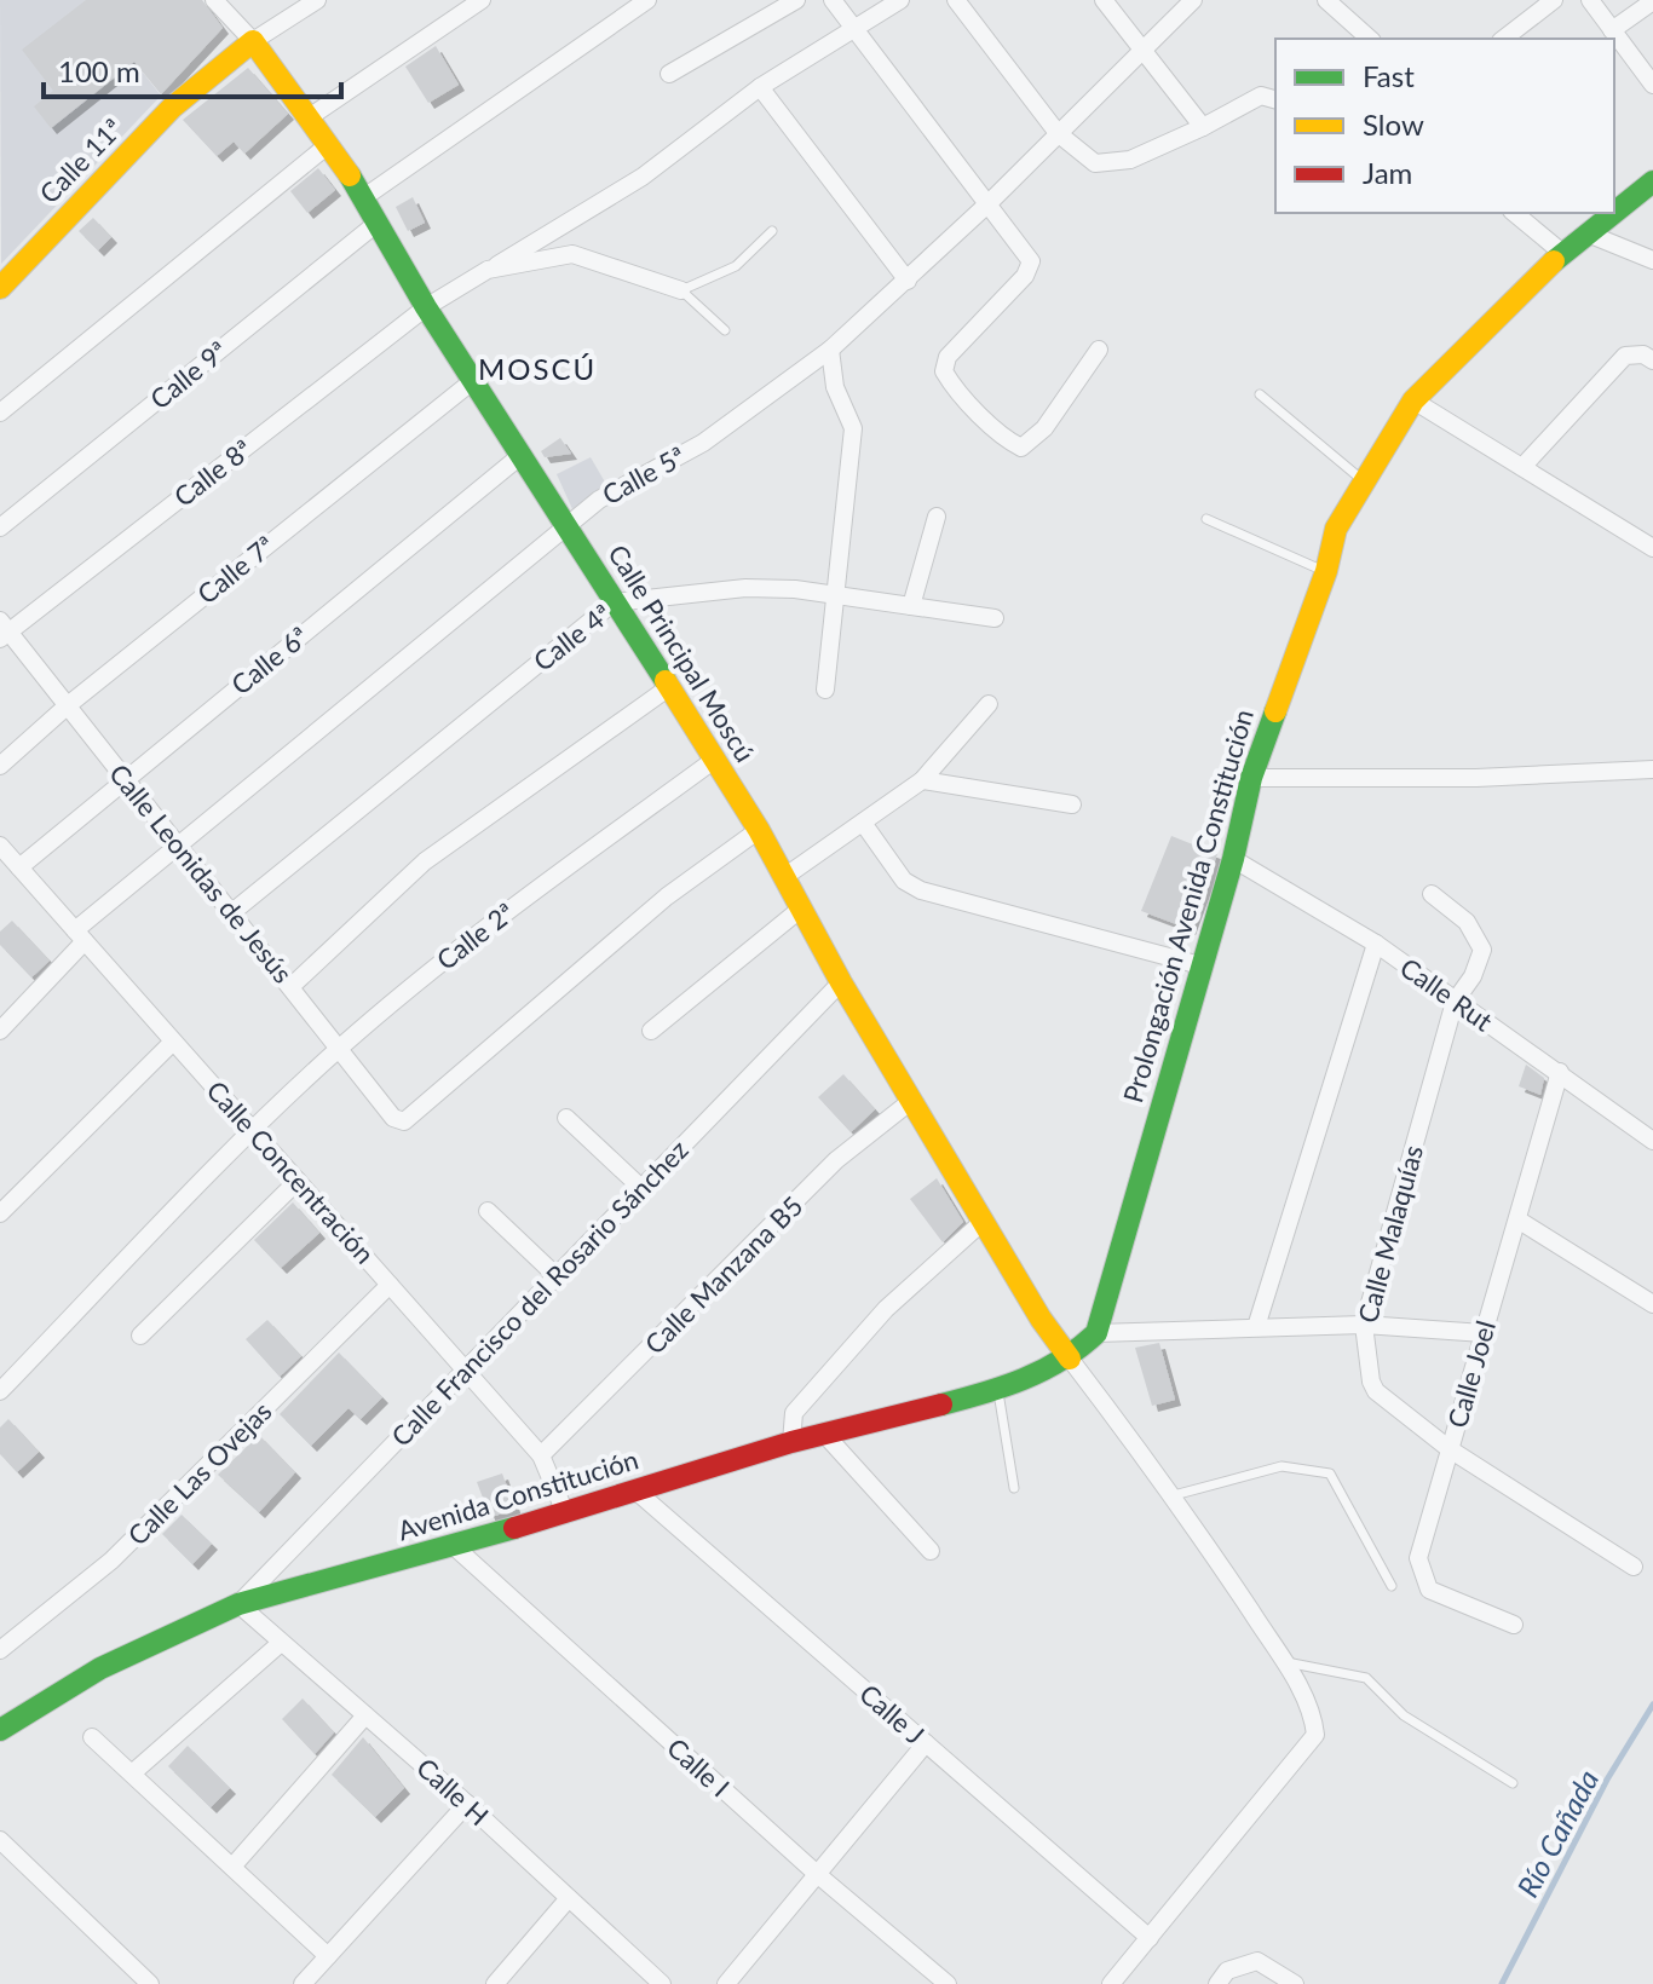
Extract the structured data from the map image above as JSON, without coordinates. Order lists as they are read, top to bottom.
{
  "streets": {
    "street": [
      "Calle 11ª",
      "Calle 9ª",
      "Calle 8ª",
      "Calle 5ª",
      "Calle 7ª",
      "Calle 4ª",
      "Calle Principal Moscú",
      "Calle 6ª",
      "Calle Leonidas de Jesús",
      "Prolongación Avenida Constitución",
      "Calle 2ª",
      "Calle Rut",
      "Calle Concentración",
      "Calle Malaquías",
      "Calle Manzana B5",
      "Calle Francisco del Rosario Sánchez",
      "Calle Joel",
      "Calle Las Ovejas",
      "Avenida Constitución",
      "Calle J",
      "Calle I",
      "Calle H"
    ]
  },
  "crossings": [
    ["Calle 11ª", "Calle Principal Moscú"],
    ["Calle 9ª", "Calle Principal Moscú"],
    ["Calle 8ª", "Calle Principal Moscú"],
    ["Calle 8ª", "Calle Leonidas de Jesús"],
    ["Calle 5ª", "Calle Principal Moscú"],
    ["Calle 5ª", "Calle Leonidas de Jesús"],
    ["Calle 5ª", "Calle Concentración"],
    ["Calle 7ª", "Calle Principal Moscú"],
    ["Calle 7ª", "Calle Leonidas de Jesús"],
    ["Calle 4ª", "Calle Principal Moscú"],
    ["Calle 4ª", "Calle Leonidas de Jesús"],
    ["Calle Principal Moscú", "Calle 6ª"],
    ["Calle Principal Moscú", "Calle Leonidas de Jesús"],
    ["Calle Principal Moscú", "Calle 2ª"],
    ["Calle Principal Moscú", "Calle Manzana B5"],
    ["Calle Principal Moscú", "Calle Francisco del Rosario Sánchez"],
    ["Calle Principal Moscú", "Avenida Constitución"],
    ["Calle 6ª", "Calle Leonidas de Jesús"],
    ["Calle 6ª", "Calle Concentración"],
    ["Calle Leonidas de Jesús", "Calle 2ª"],
    ["Prolongación Avenida Constitución", "Calle Rut"],
    ["Calle 2ª", "Calle Concentración"],
    ["Calle Rut", "Calle Malaquías"],
    ["Calle Rut", "Calle Joel"],
    ["Calle Concentración", "Calle Manzana B5"],
    ["Calle Concentración", "Calle Francisco del Rosario Sánchez"],
    ["Calle Concentración", "Calle Las Ovejas"],
    ["Calle Concentración", "Avenida Constitución"],
    ["Calle Malaquías", "Calle Joel"],
    ["Calle Francisco del Rosario Sánchez", "Avenida Constitución"],
    ["Calle Francisco del Rosario Sánchez", "Calle H"],
    ["Avenida Constitución", "Calle J"],
    ["Avenida Constitución", "Calle I"],
    ["Avenida Constitución", "Calle H"]
  ],
  "districts": ["MOSCÚ"],
  "water": ["Río Cañada"],
  "legend": ["Fast", "Slow", "Jam"],
  "scale_bar": "100 m"
}
